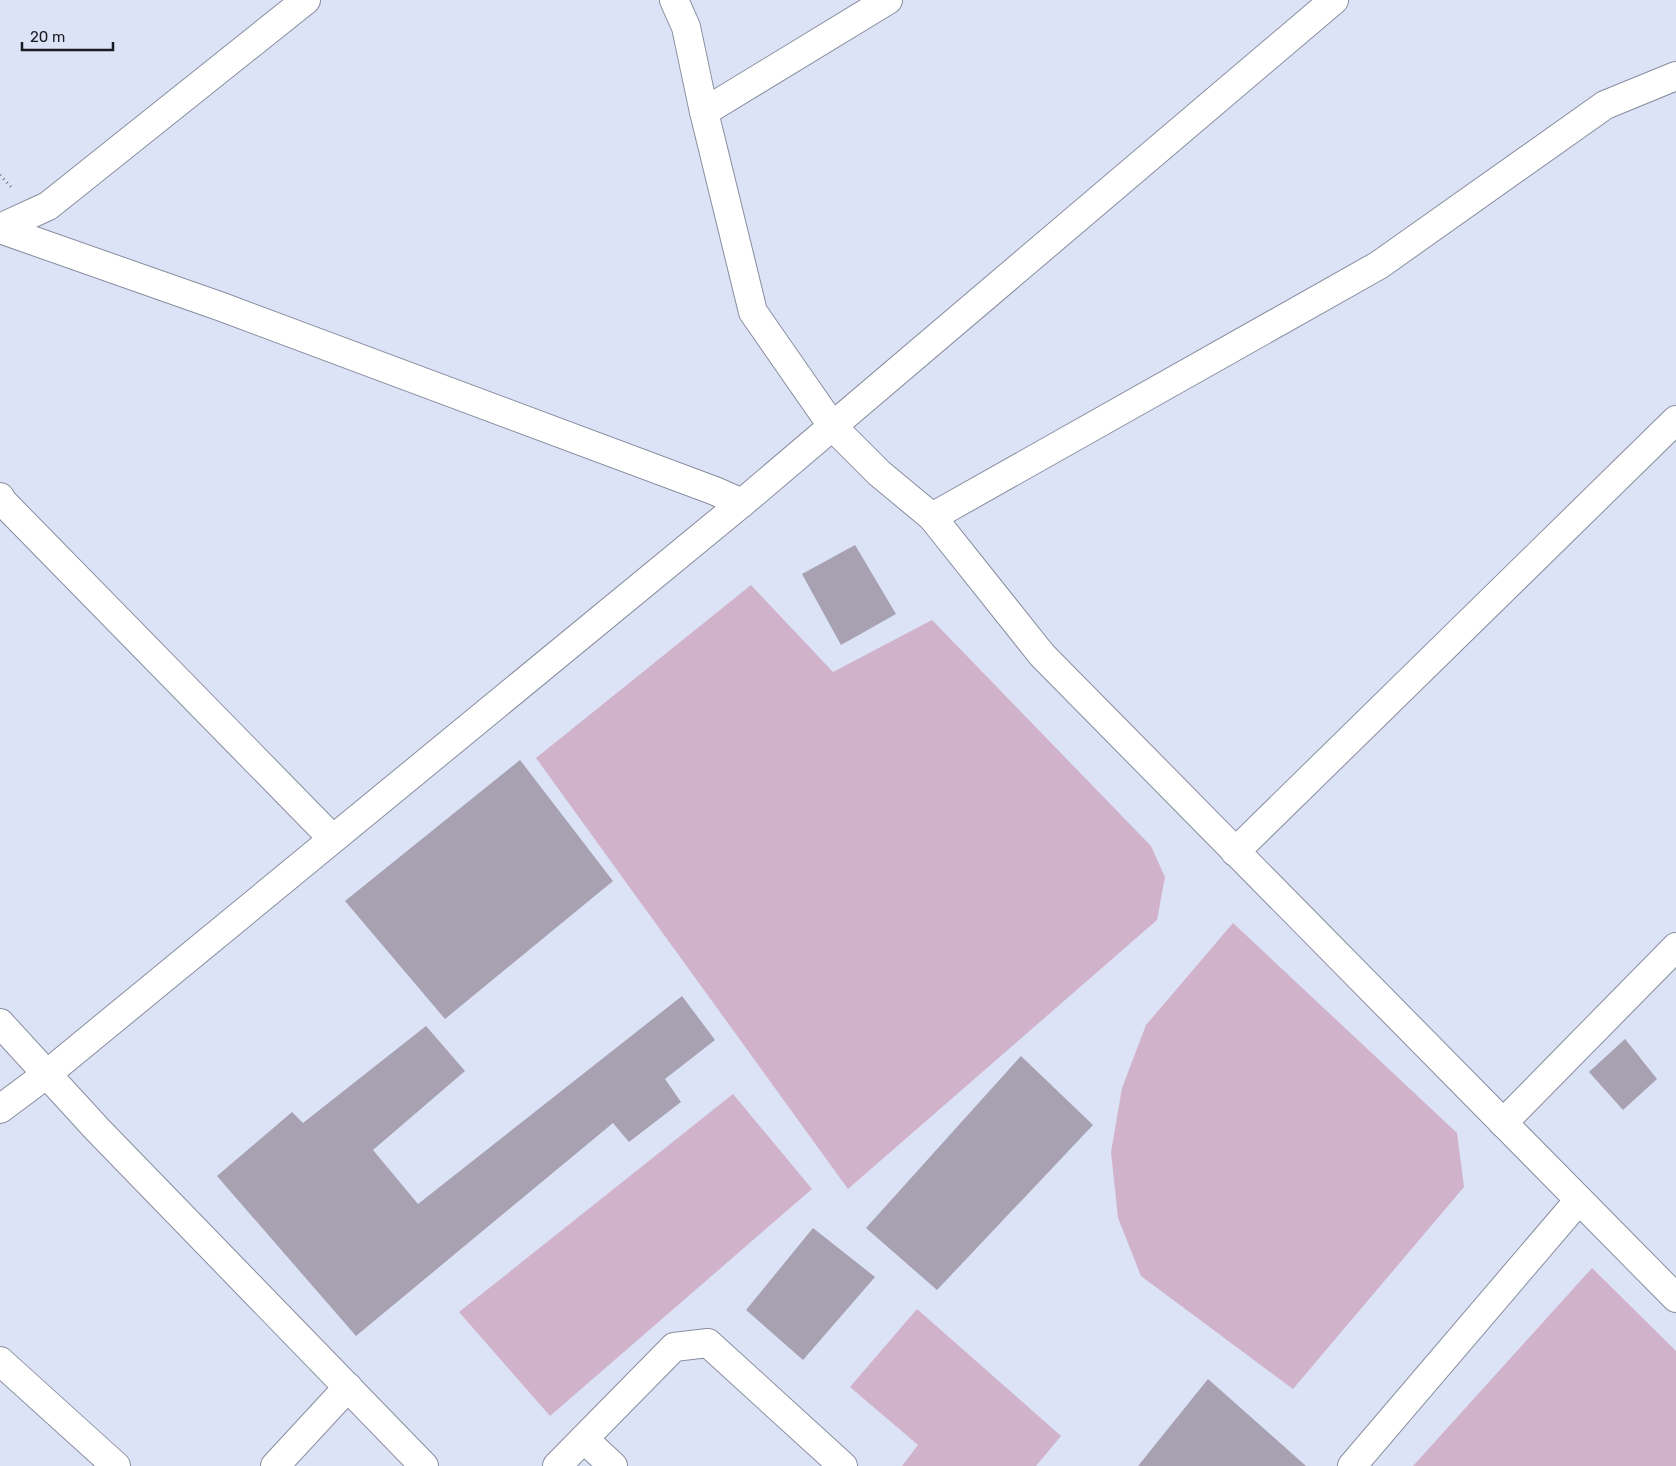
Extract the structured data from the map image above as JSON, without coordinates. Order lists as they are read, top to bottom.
{
  "scale_bar": "20 m"
}
